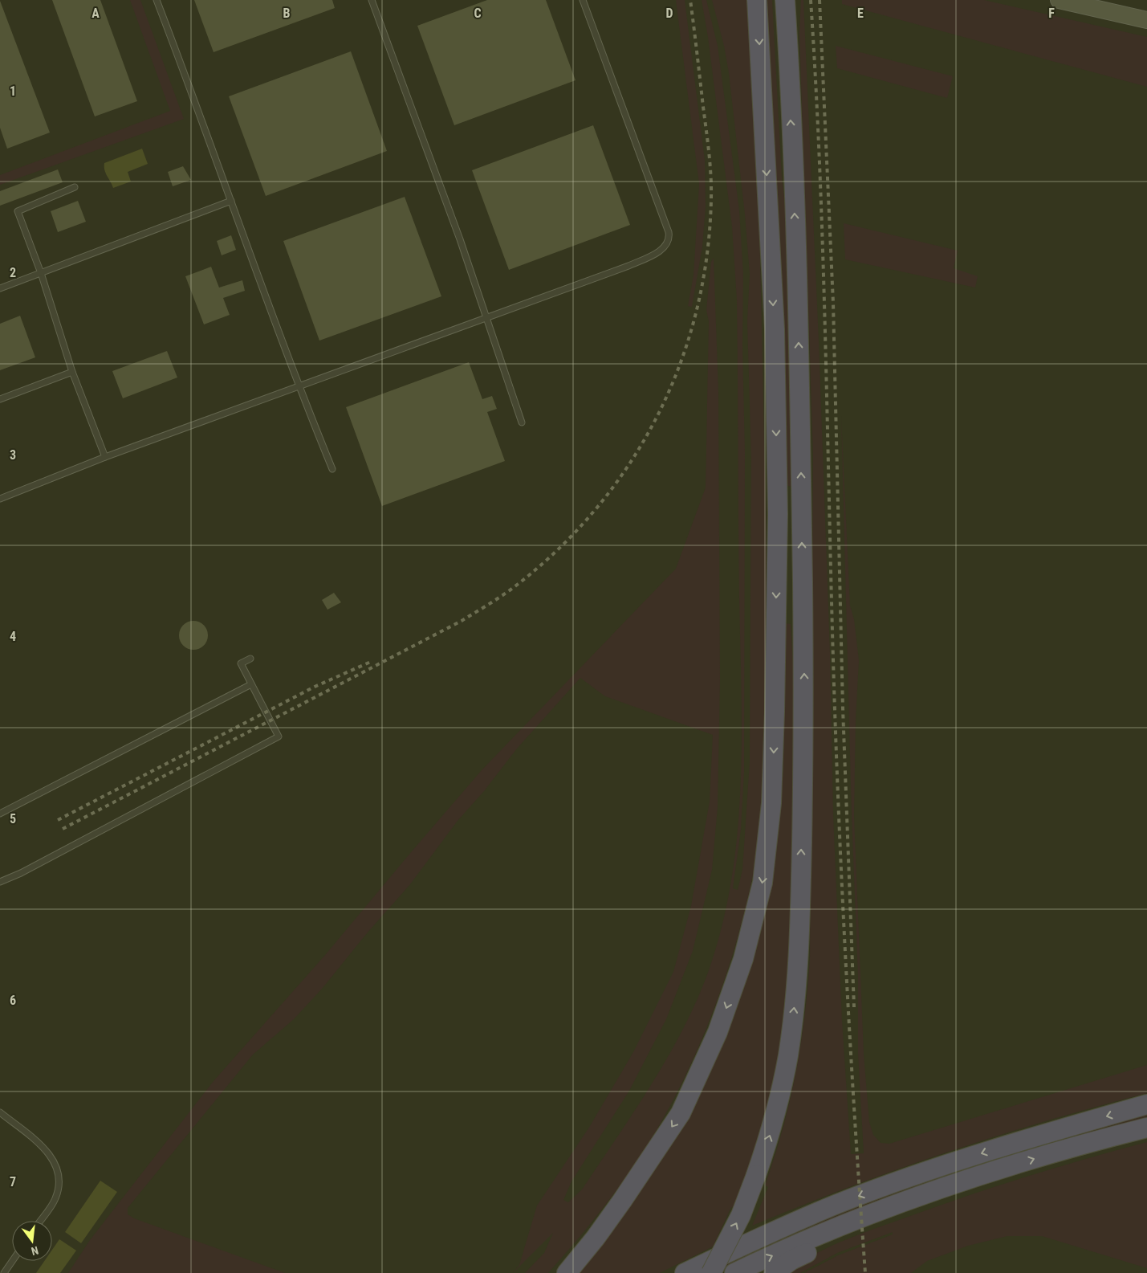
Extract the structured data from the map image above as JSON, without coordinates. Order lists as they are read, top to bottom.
{
  "north": "bottom",
  "grid": {
    "columns": [
      "A",
      "B",
      "C",
      "D",
      "E",
      "F"
    ],
    "rows": [
      "1",
      "2",
      "3",
      "4",
      "5",
      "6",
      "7"
    ]
  }
}
